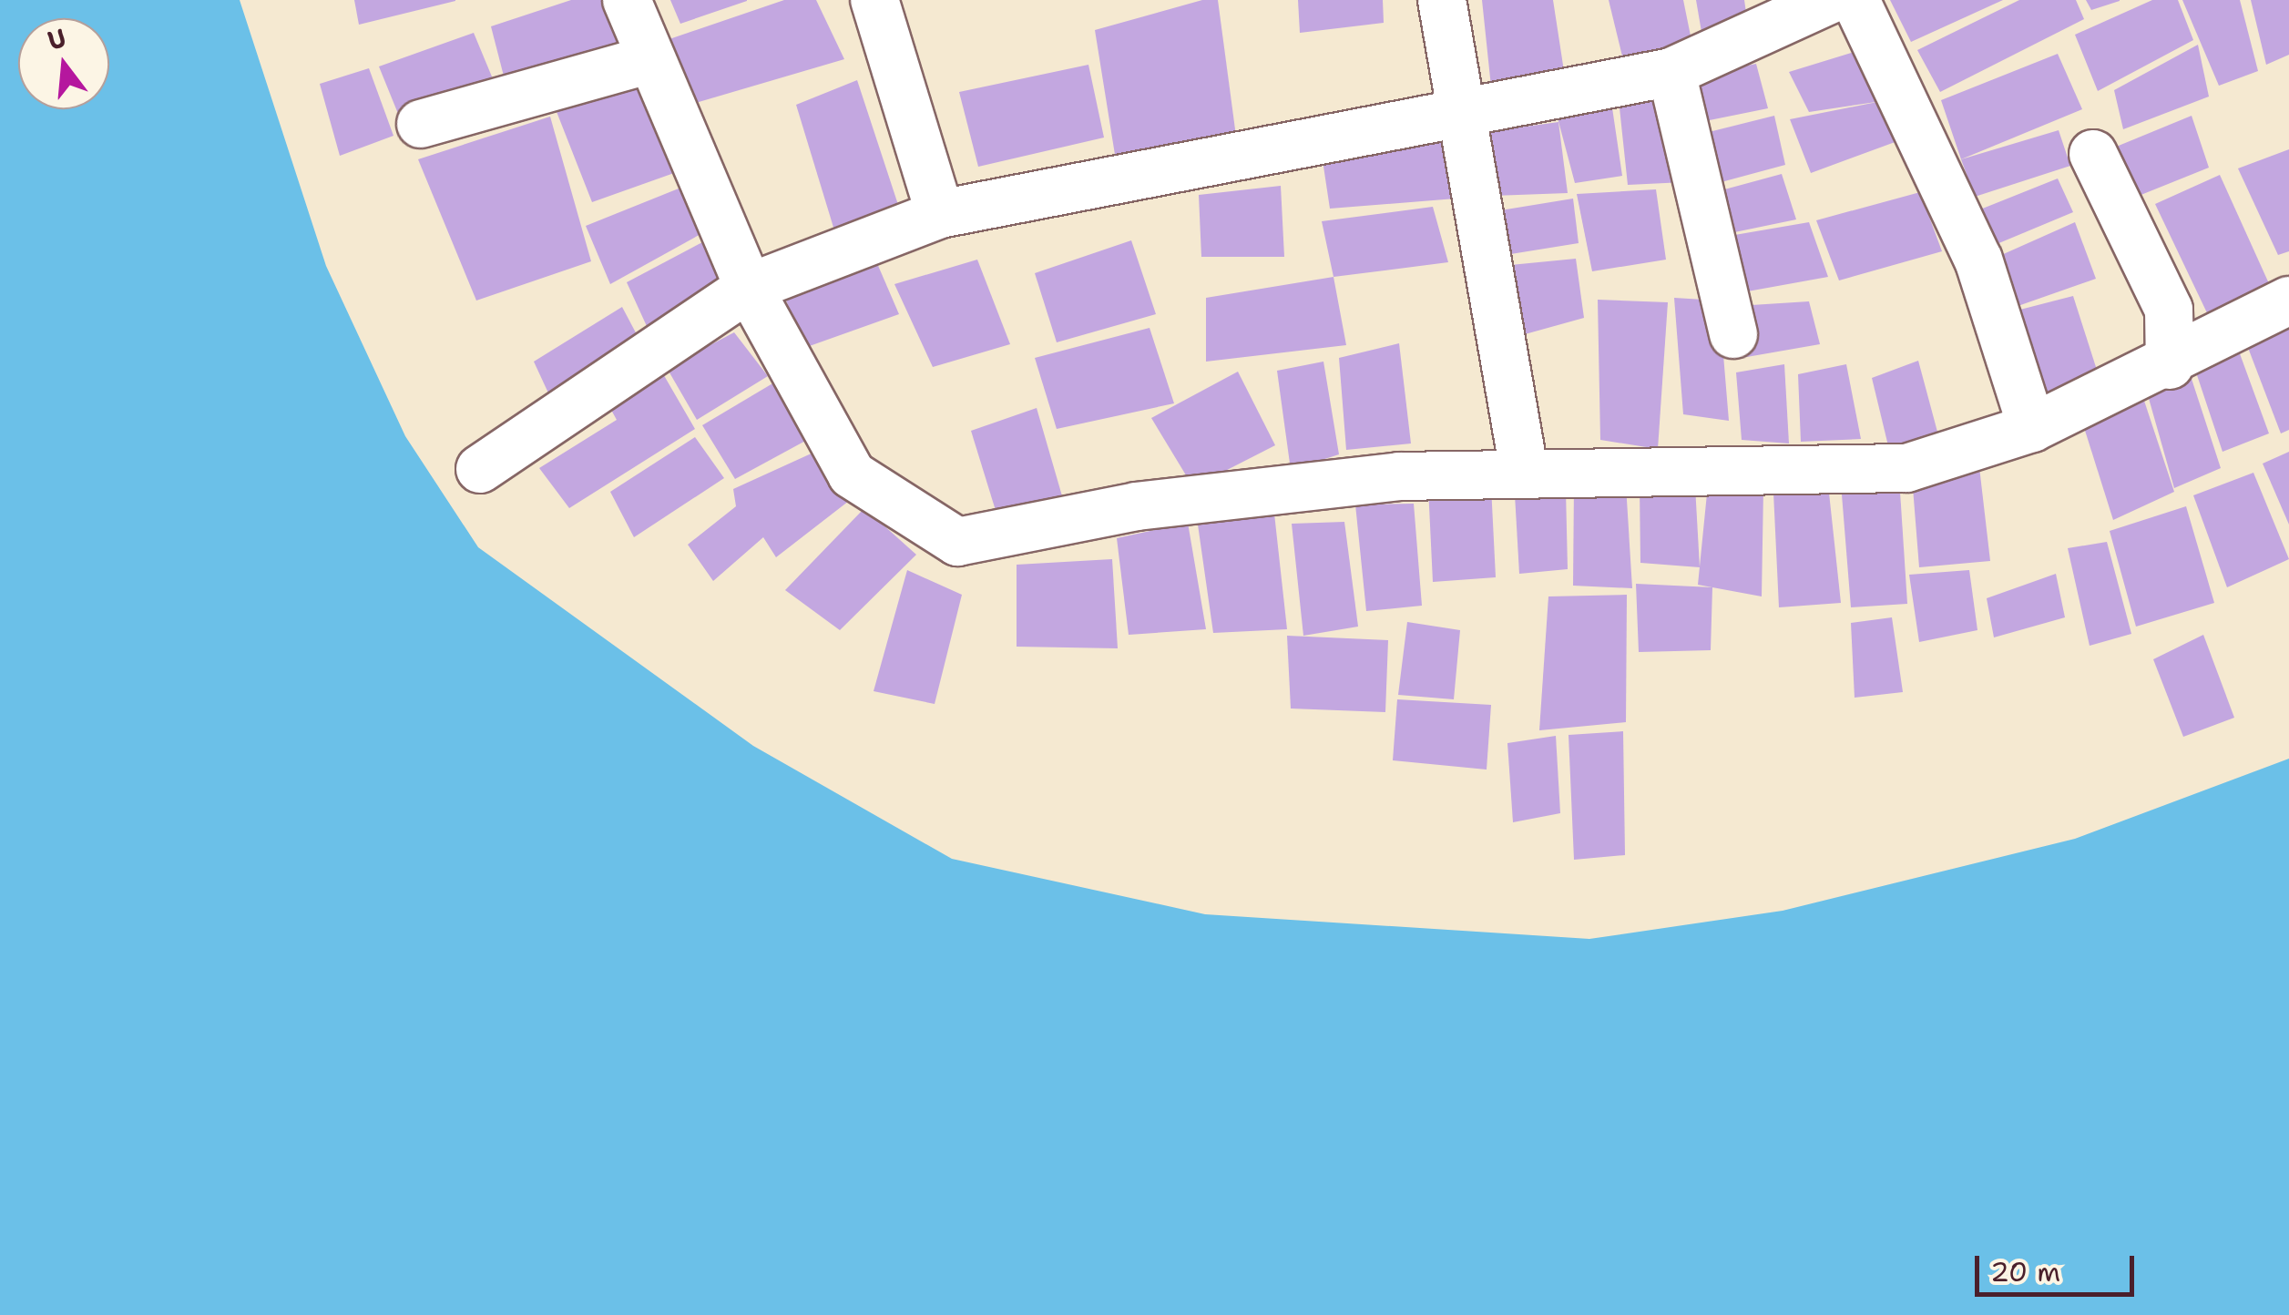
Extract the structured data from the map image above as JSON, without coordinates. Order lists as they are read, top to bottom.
{
  "scale_bar": "20 m",
  "north": "top"
}
